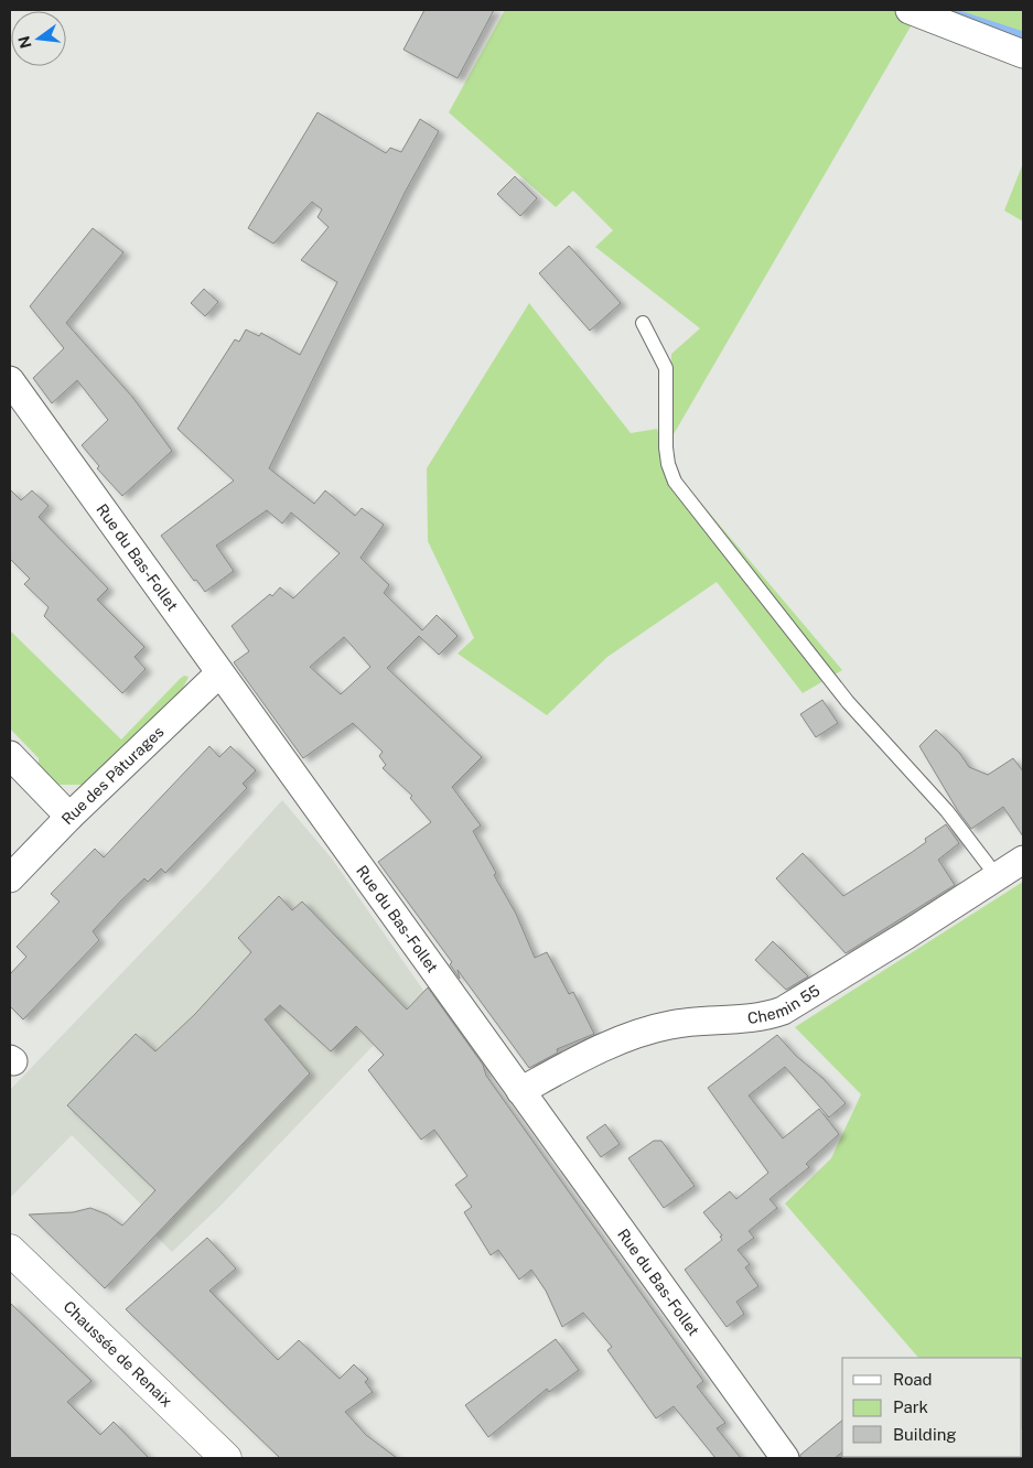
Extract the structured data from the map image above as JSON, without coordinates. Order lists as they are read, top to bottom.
{
  "streets": {
    "main road": ["Chaussée de Renaix"],
    "street": ["Rue du Bas-Follet", "Rue des Pâturages", "Chemin 55"]
  },
  "crossings": [
    ["Rue du Bas-Follet", "Rue des Pâturages"],
    ["Rue du Bas-Follet", "Chemin 55"]
  ],
  "legend": ["Road", "Park", "Building"],
  "north": "left"
}
